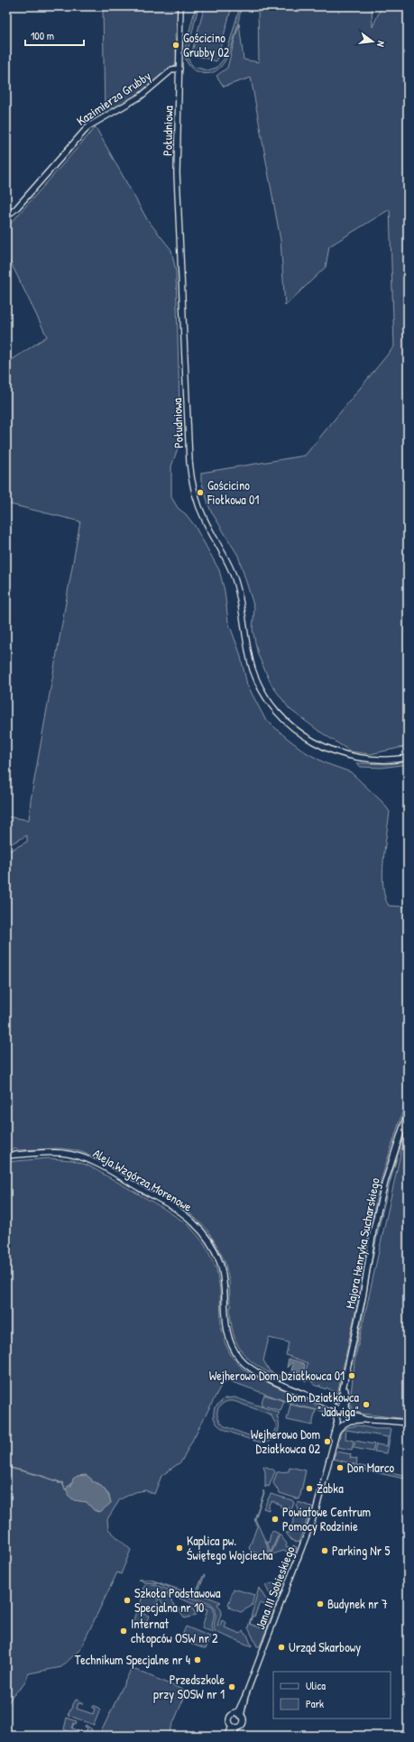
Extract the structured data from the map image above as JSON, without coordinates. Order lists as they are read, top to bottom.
{
  "streets": {
    "street": [
      "Kazimierza Grubby",
      "Południowa",
      "Aleja Wzgórza Morenowe",
      "Majora Henryka Sucharskiego",
      "Jana III Sobieskiego"
    ]
  },
  "crossings": [
    ["Kazimierza Grubby", "Południowa"],
    ["Aleja Wzgórza Morenowe", "Majora Henryka Sucharskiego"],
    ["Aleja Wzgórza Morenowe", "Jana III Sobieskiego"],
    ["Majora Henryka Sucharskiego", "Jana III Sobieskiego"]
  ],
  "places": [
    "Gościcino Grubby 02",
    "Gościcino Fiołkowa 01",
    "Wejherowo Dom Działkowca 01",
    "Dom Działkowca \"Jadwiga\"",
    "Wejherowo Dom Działkowca 02",
    "Don Marco",
    "Żabka",
    "Powiatowe Centrum Pomocy Rodzinie",
    "Kaplica pw. Świętego Wojciecha",
    "Parking Nr 5",
    "Szkoła Podstawowa Specjalna nr 10",
    "Budynek nr 7",
    "Internat chłopców OSW nr 2",
    "Urząd Skarbowy",
    "Technikum Specjalne nr 4",
    "Przedszkole przy SOSW nr 1"
  ],
  "legend": ["Ulica", "Park"],
  "scale_bar": "100 m",
  "north": "right"
}
